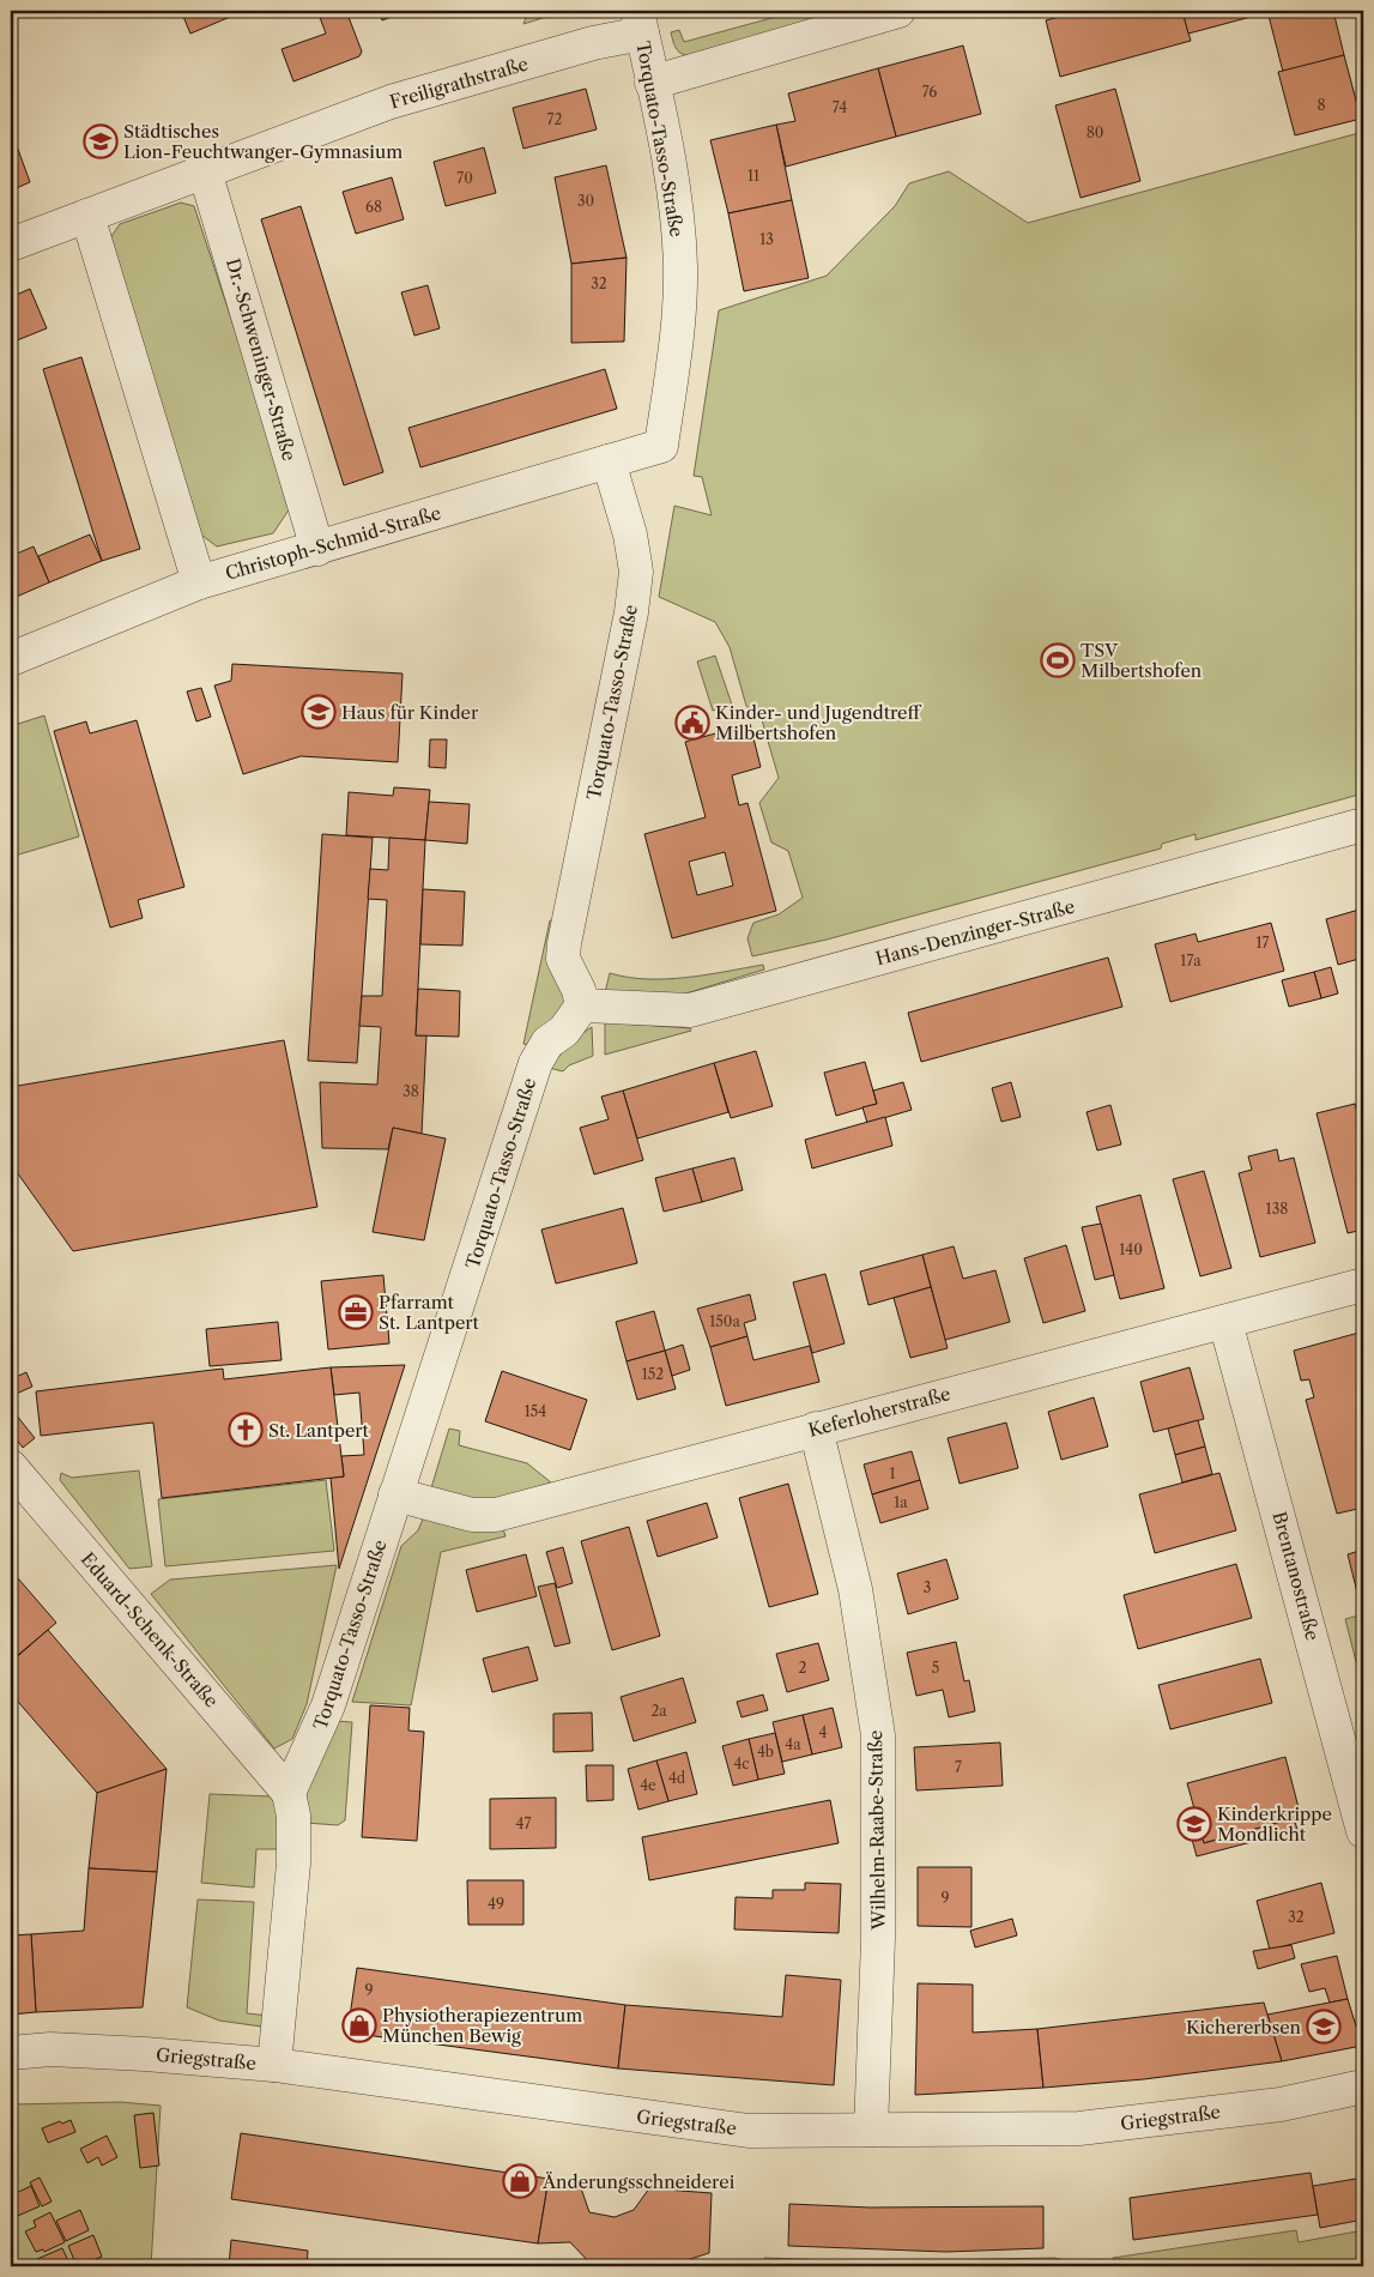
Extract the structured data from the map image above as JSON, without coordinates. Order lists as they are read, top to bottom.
{
  "streets": {
    "street": [
      "Freiligrathstraße",
      "Torquato-Tasso-Straße",
      "Dr.-Schweninger-Straße",
      "Christoph-Schmid-Straße",
      "Hans-Denzinger-Straße",
      "Keferloherstraße",
      "Brentanostraße",
      "Eduard-Schenk-Straße",
      "Wilhelm-Raabe-Straße",
      "Griegstraße"
    ]
  },
  "crossings": [
    ["Freiligrathstraße", "Torquato-Tasso-Straße"],
    ["Freiligrathstraße", "Dr.-Schweninger-Straße"],
    ["Torquato-Tasso-Straße", "Christoph-Schmid-Straße"],
    ["Torquato-Tasso-Straße", "Hans-Denzinger-Straße"],
    ["Torquato-Tasso-Straße", "Keferloherstraße"],
    ["Torquato-Tasso-Straße", "Eduard-Schenk-Straße"],
    ["Dr.-Schweninger-Straße", "Christoph-Schmid-Straße"],
    ["Keferloherstraße", "Brentanostraße"],
    ["Keferloherstraße", "Wilhelm-Raabe-Straße"],
    ["Wilhelm-Raabe-Straße", "Griegstraße"]
  ],
  "places": {
    "school or university": [
      "Städtisches Lion-Feuchtwanger-Gymnasium",
      "Haus für Kinder",
      "Kinderkrippe Mondlicht",
      "Kichererbsen"
    ],
    "sports": ["TSV Milbertshofen"],
    "public building": ["Kinder- und Jugendtreff Milbertshofen"],
    "office": ["Pfarramt St. Lantpert"],
    "church": ["St. Lantpert"],
    "shop": ["Physiotherapiezentrum München Bewig", "Änderungsschneiderei"]
  },
  "house_numbers": [
    "76",
    "8",
    "74",
    "72",
    "80",
    "11",
    "70",
    "30",
    "68",
    "13",
    "32",
    "17",
    "17a",
    "38",
    "138",
    "140",
    "150a",
    "152",
    "154",
    "1",
    "1a",
    "3",
    "2",
    "5",
    "2a",
    "4",
    "4a",
    "4b",
    "4c",
    "7",
    "4d",
    "4e",
    "47",
    "9",
    "49",
    "32",
    "9"
  ]
}
